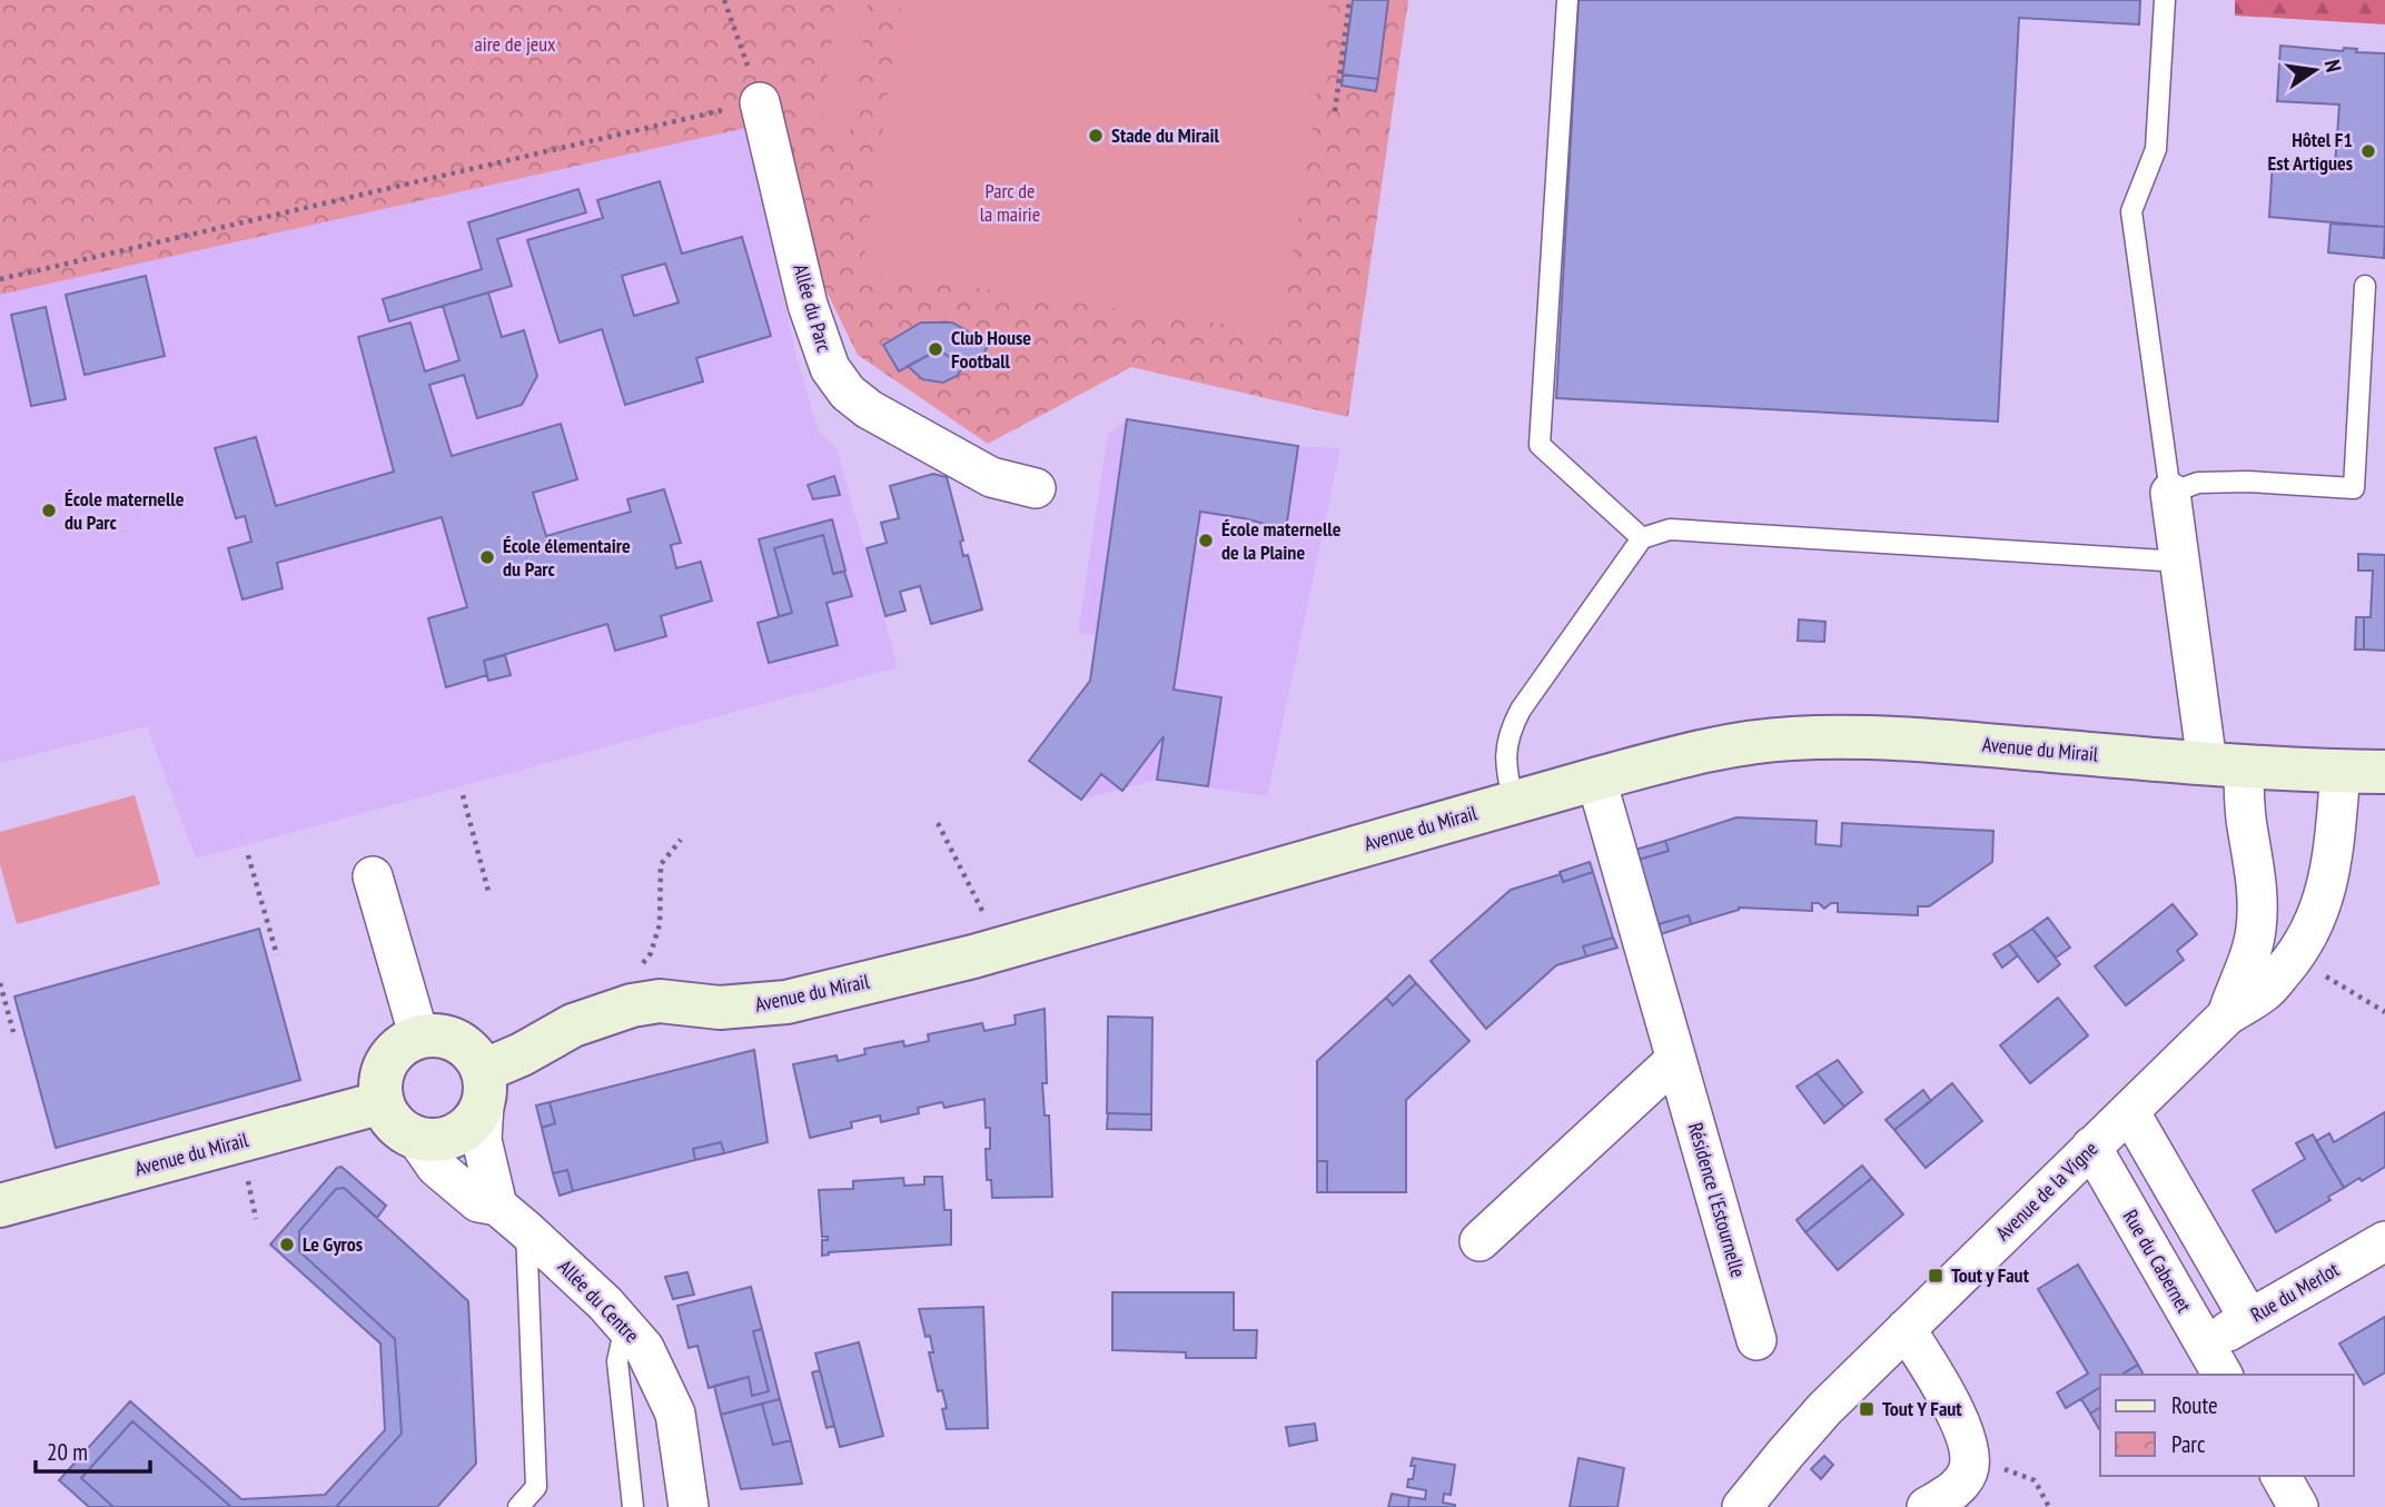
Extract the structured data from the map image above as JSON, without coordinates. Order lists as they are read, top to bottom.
{
  "streets": {
    "street": [
      "Allée du Parc",
      "Avenue du Mirail",
      "Avenue de la Vigne",
      "Résidence l'Estournelle",
      "Rue du Cabernet",
      "Rue du Merlot",
      "Allée du Centre"
    ]
  },
  "crossings": [
    ["Avenue du Mirail", "Avenue de la Vigne"],
    ["Avenue du Mirail", "Résidence l'Estournelle"],
    ["Avenue du Mirail", "Allée du Centre"],
    ["Avenue de la Vigne", "Rue du Cabernet"],
    ["Rue du Cabernet", "Rue du Merlot"]
  ],
  "parks": ["aire de jeux", "Parc de la mairie"],
  "places": {
    "other": [
      "Stade du Mirail",
      "Hôtel F1 Est Artigues",
      "Club House Football",
      "École maternelle du Parc",
      "École maternelle de la Plaine",
      "École élementaire du Parc",
      "Le Gyros"
    ],
    "transit": ["Tout y Faut", "Tout Y Faut"]
  },
  "legend": ["Route", "Parc"],
  "scale_bar": "20 m",
  "north": "right"
}
